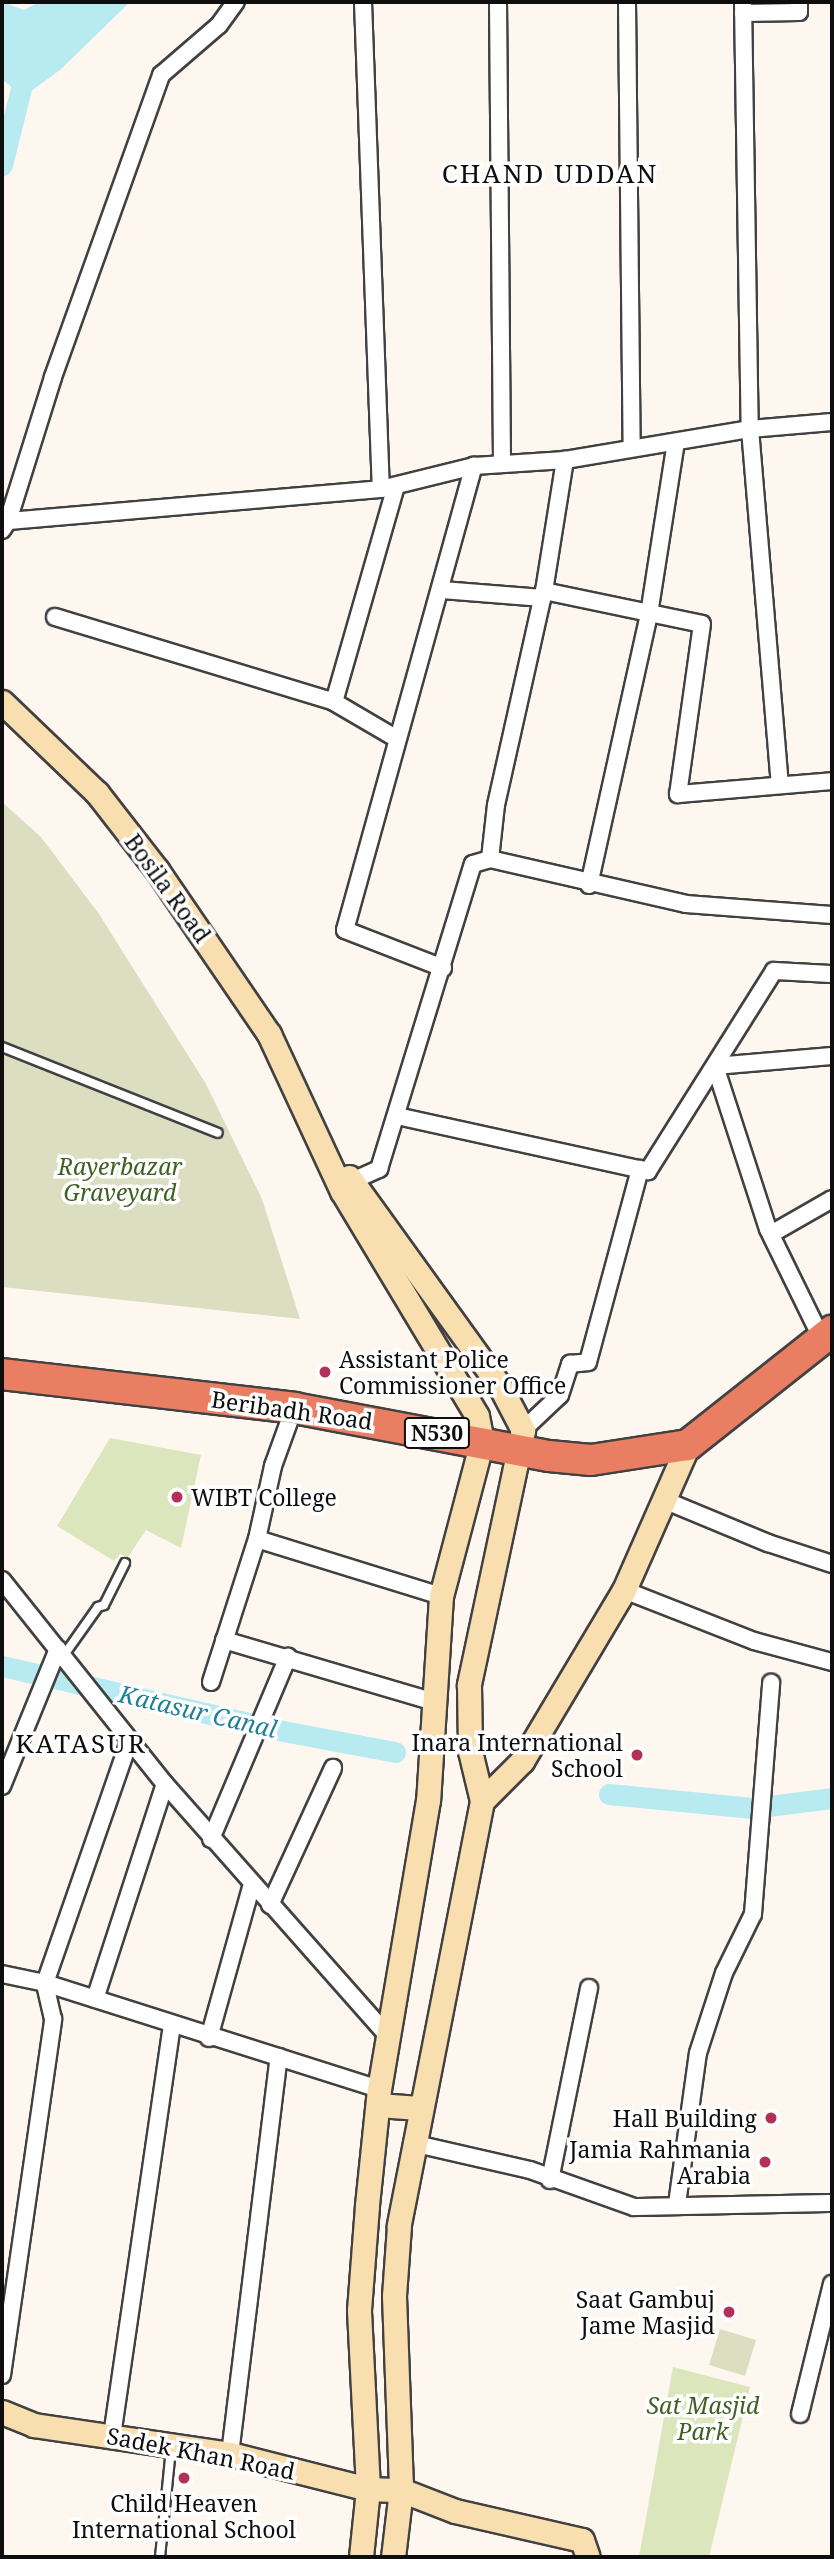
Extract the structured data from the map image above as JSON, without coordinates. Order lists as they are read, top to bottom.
{
  "streets": {
    "highway": ["Beribadh Road", "N530"],
    "main road": ["Bosila Road", "Sadek Khan Road"]
  },
  "crossings": [
    ["Bosila Road", "Beribadh Road"]
  ],
  "districts": ["CHAND UDDAN", "KATASUR"],
  "water": ["Katasur Canal"],
  "parks": ["Rayerbazar Graveyard", "Sat Masjid Park"],
  "places": [
    "Assistant Police Commissioner Office",
    "WIBT College",
    "Inara International School",
    "Hall Building",
    "Jamia Rahmania Arabia",
    "Saat Gambuj Jame Masjid",
    "Child Heaven International School"
  ]
}
